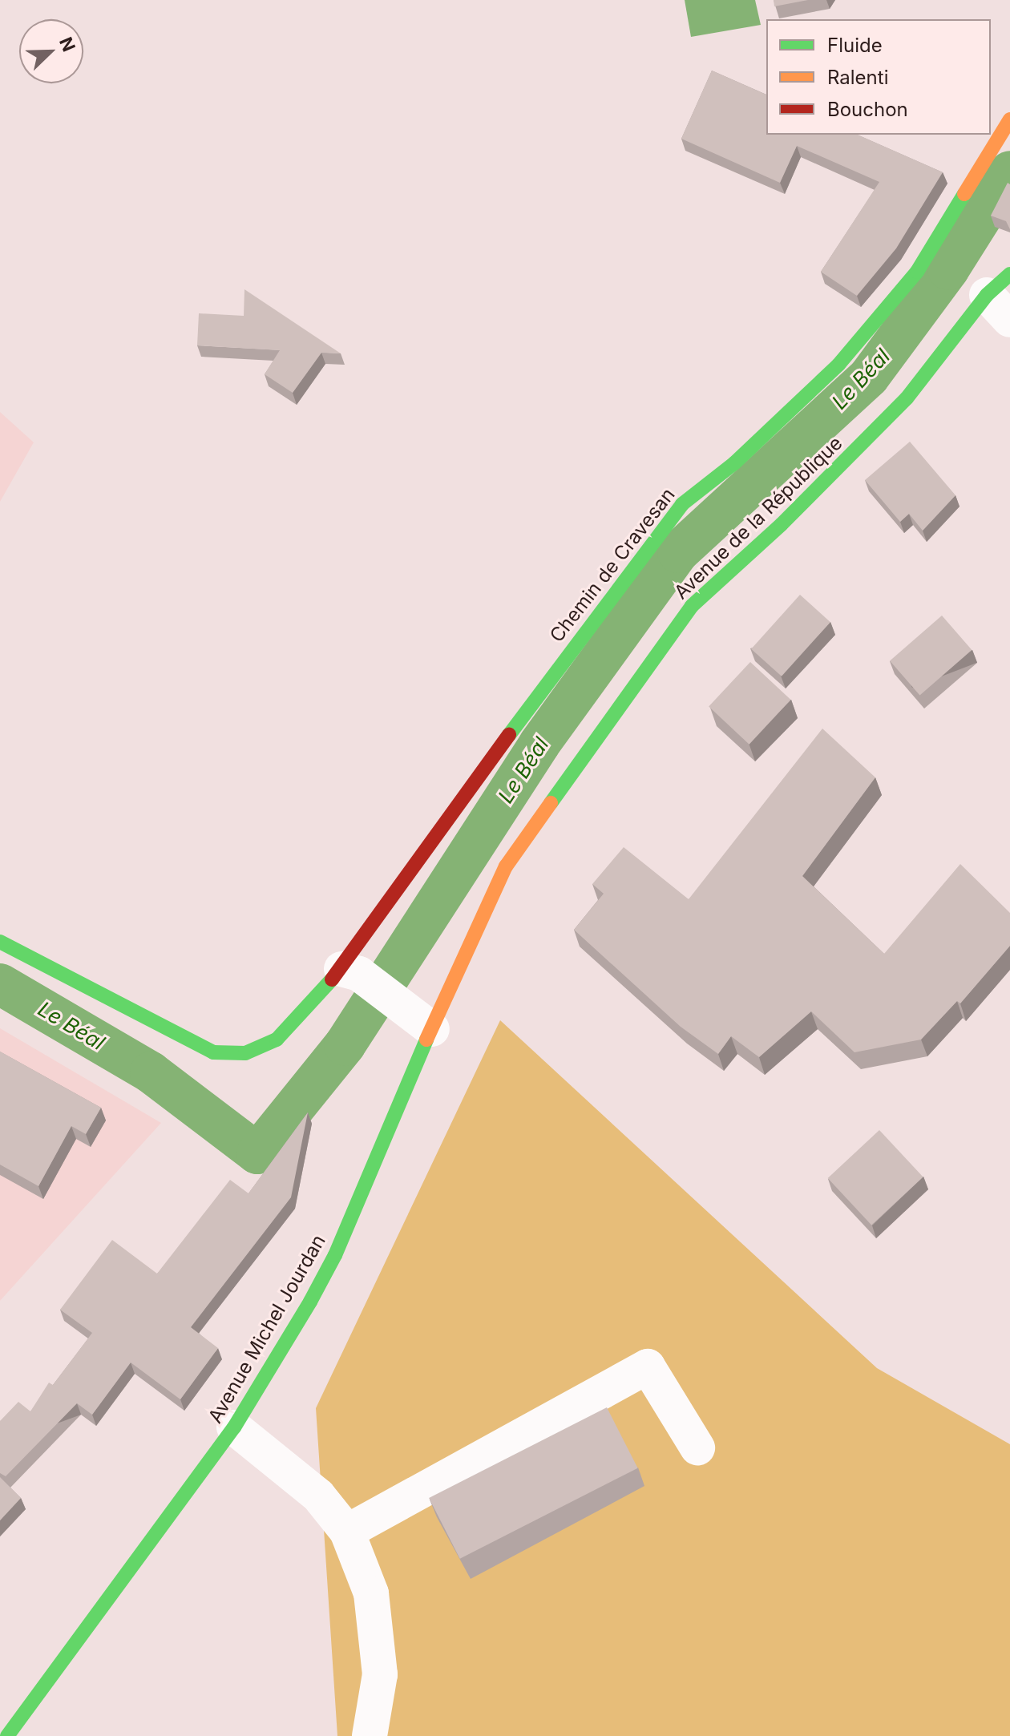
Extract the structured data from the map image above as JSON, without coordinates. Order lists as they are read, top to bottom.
{
  "streets": {
    "main road": ["Avenue de la République", "Chemin de Cravesan", "Avenue Michel Jourdan"]
  },
  "crossings": [
    ["Avenue de la République", "Avenue Michel Jourdan"]
  ],
  "water": ["Le Béal"],
  "legend": ["Fluide", "Ralenti", "Bouchon"],
  "north": "top right"
}
